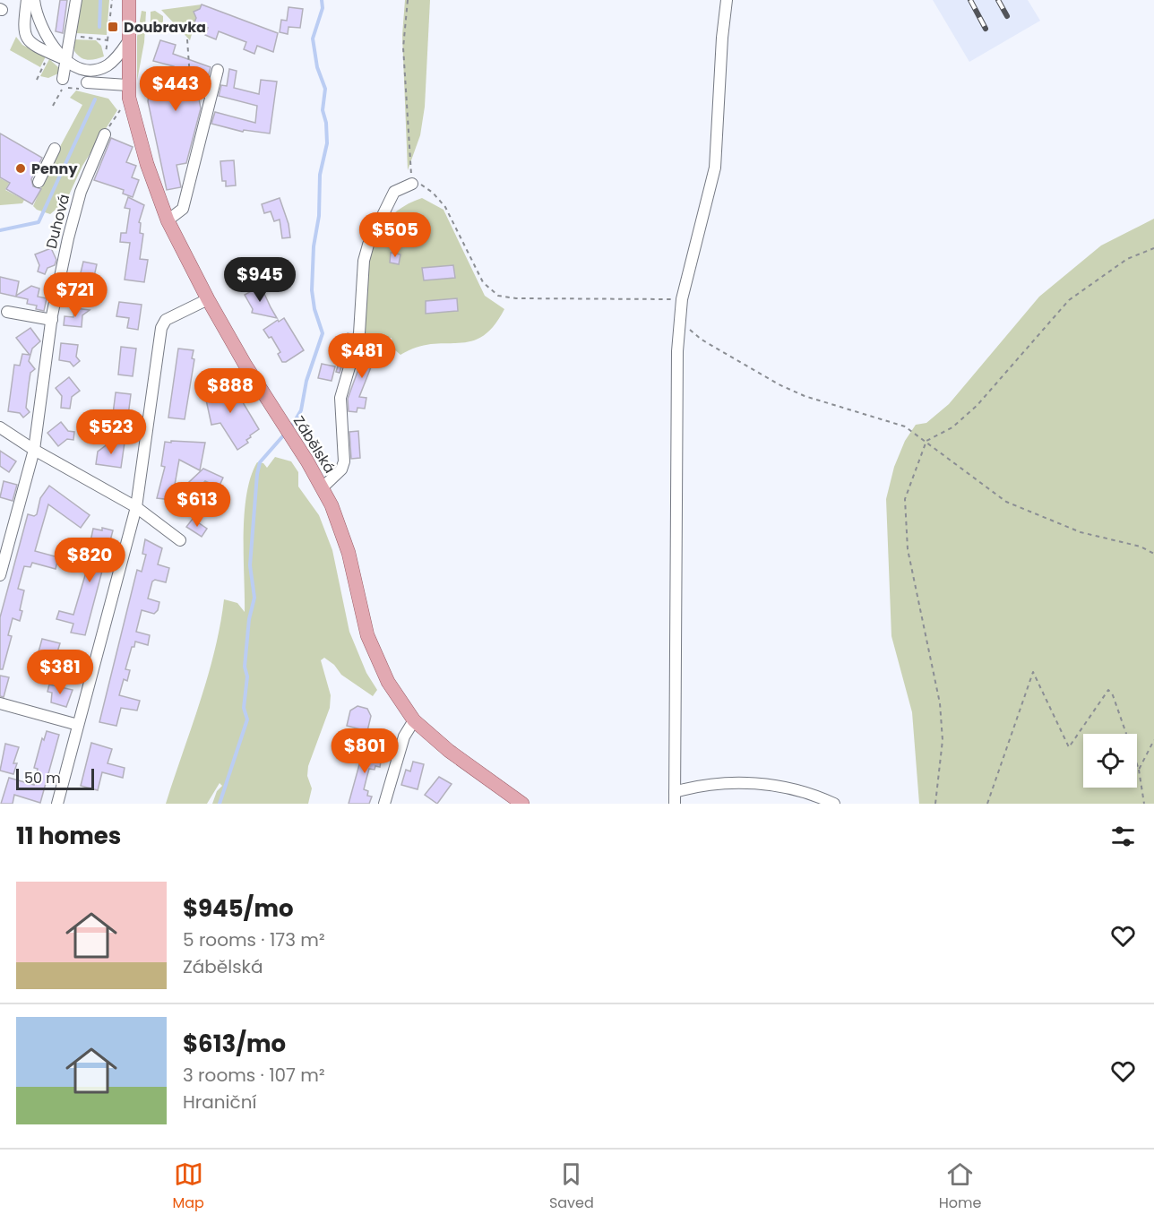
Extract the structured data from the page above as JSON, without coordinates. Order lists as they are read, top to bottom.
{
  "streets": {
    "main road": ["Zábělská"],
    "street": ["Duhová"]
  },
  "places": {
    "transit": ["Doubravka"],
    "other": ["Penny"]
  },
  "scale_bar": "50 m",
  "page": {
    "price": [
      "$443",
      "$505",
      "$945",
      "$721",
      "$481",
      "$888",
      "$523",
      "$613",
      "$820",
      "$381",
      "$801"
    ],
    "scale": "50 m",
    "heading": "11 homes",
    "list": [
      {
        "name": "$945/mo",
        "note": "5 rooms · 173 m² · Zábělská"
      },
      {
        "name": "$613/mo",
        "note": "3 rooms · 107 m² · Hraniční"
      }
    ],
    "tabs": ["Map", "Saved", "Home"]
  }
}
